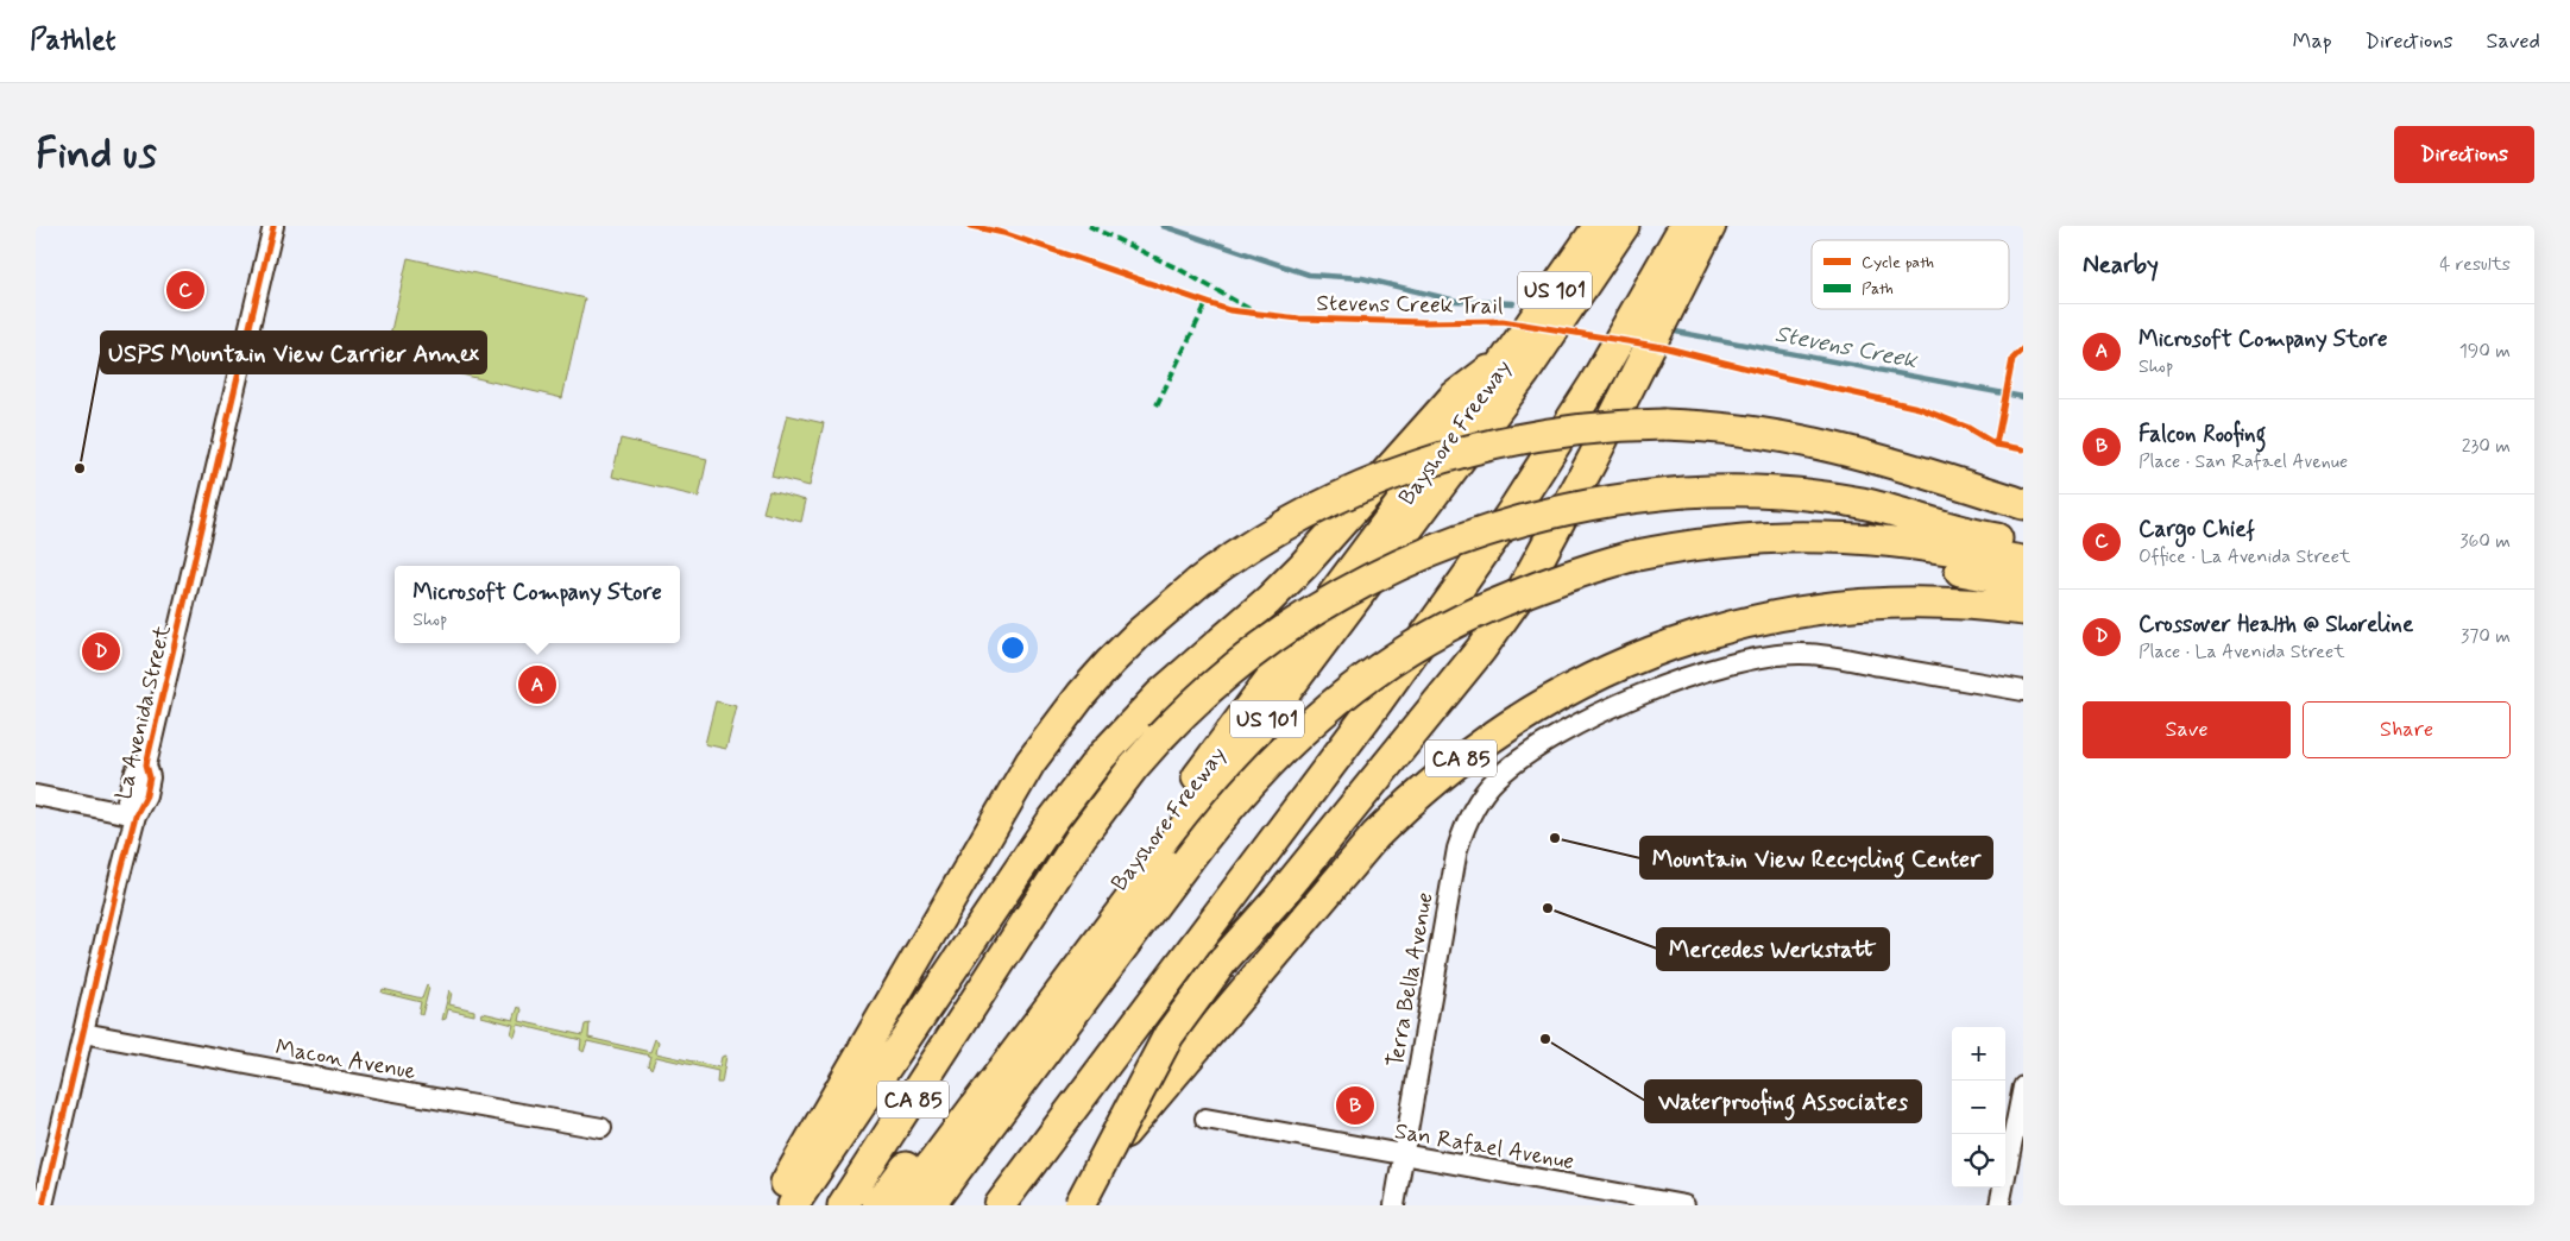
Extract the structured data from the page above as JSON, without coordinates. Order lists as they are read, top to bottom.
{
  "streets": {
    "highway": ["US 101", "Bayshore Freeway", "CA 85"],
    "street": [
      "La Avenida Street",
      "Terra Bella Avenue",
      "Macon Avenue",
      "San Rafael Avenue"
    ],
    "cycle path": ["Stevens Creek Trail"]
  },
  "crossings": [
    ["La Avenida Street", "Macon Avenue"],
    ["Terra Bella Avenue", "San Rafael Avenue"]
  ],
  "water": ["Stevens Creek"],
  "places": [
    "USPS Mountain View Carrier Annex",
    "Mountain View Recycling Center",
    "Mercedes Werkstatt",
    "Waterproofing Associates"
  ],
  "legend": ["Cycle path", "Path"],
  "page": {
    "header": "Pathlet",
    "nav": ["Map", "Directions", "Saved"],
    "buttons": [
      "Directions",
      ["Save", "Share"]
    ],
    "title": "Find us",
    "heading": ["Nearby", "4 results"],
    "pins": [
      "C",
      "D",
      "A",
      "B"
    ],
    "list": [
      {
        "mark": "A",
        "name": "Microsoft Company Store",
        "note": "Shop",
        "value": "190 m"
      },
      {
        "mark": "B",
        "name": "Falcon Roofing",
        "note": "Place · San Rafael Avenue",
        "value": "230 m"
      },
      {
        "mark": "C",
        "name": "Cargo Chief",
        "note": "Office · La Avenida Street",
        "value": "360 m"
      },
      {
        "mark": "D",
        "name": "Crossover Health @ Shoreline",
        "note": "Place · La Avenida Street",
        "value": "370 m"
      }
    ],
    "popup": ["Microsoft Company Store", "Shop"],
    "map_buttons": ["+", "−"]
  }
}
